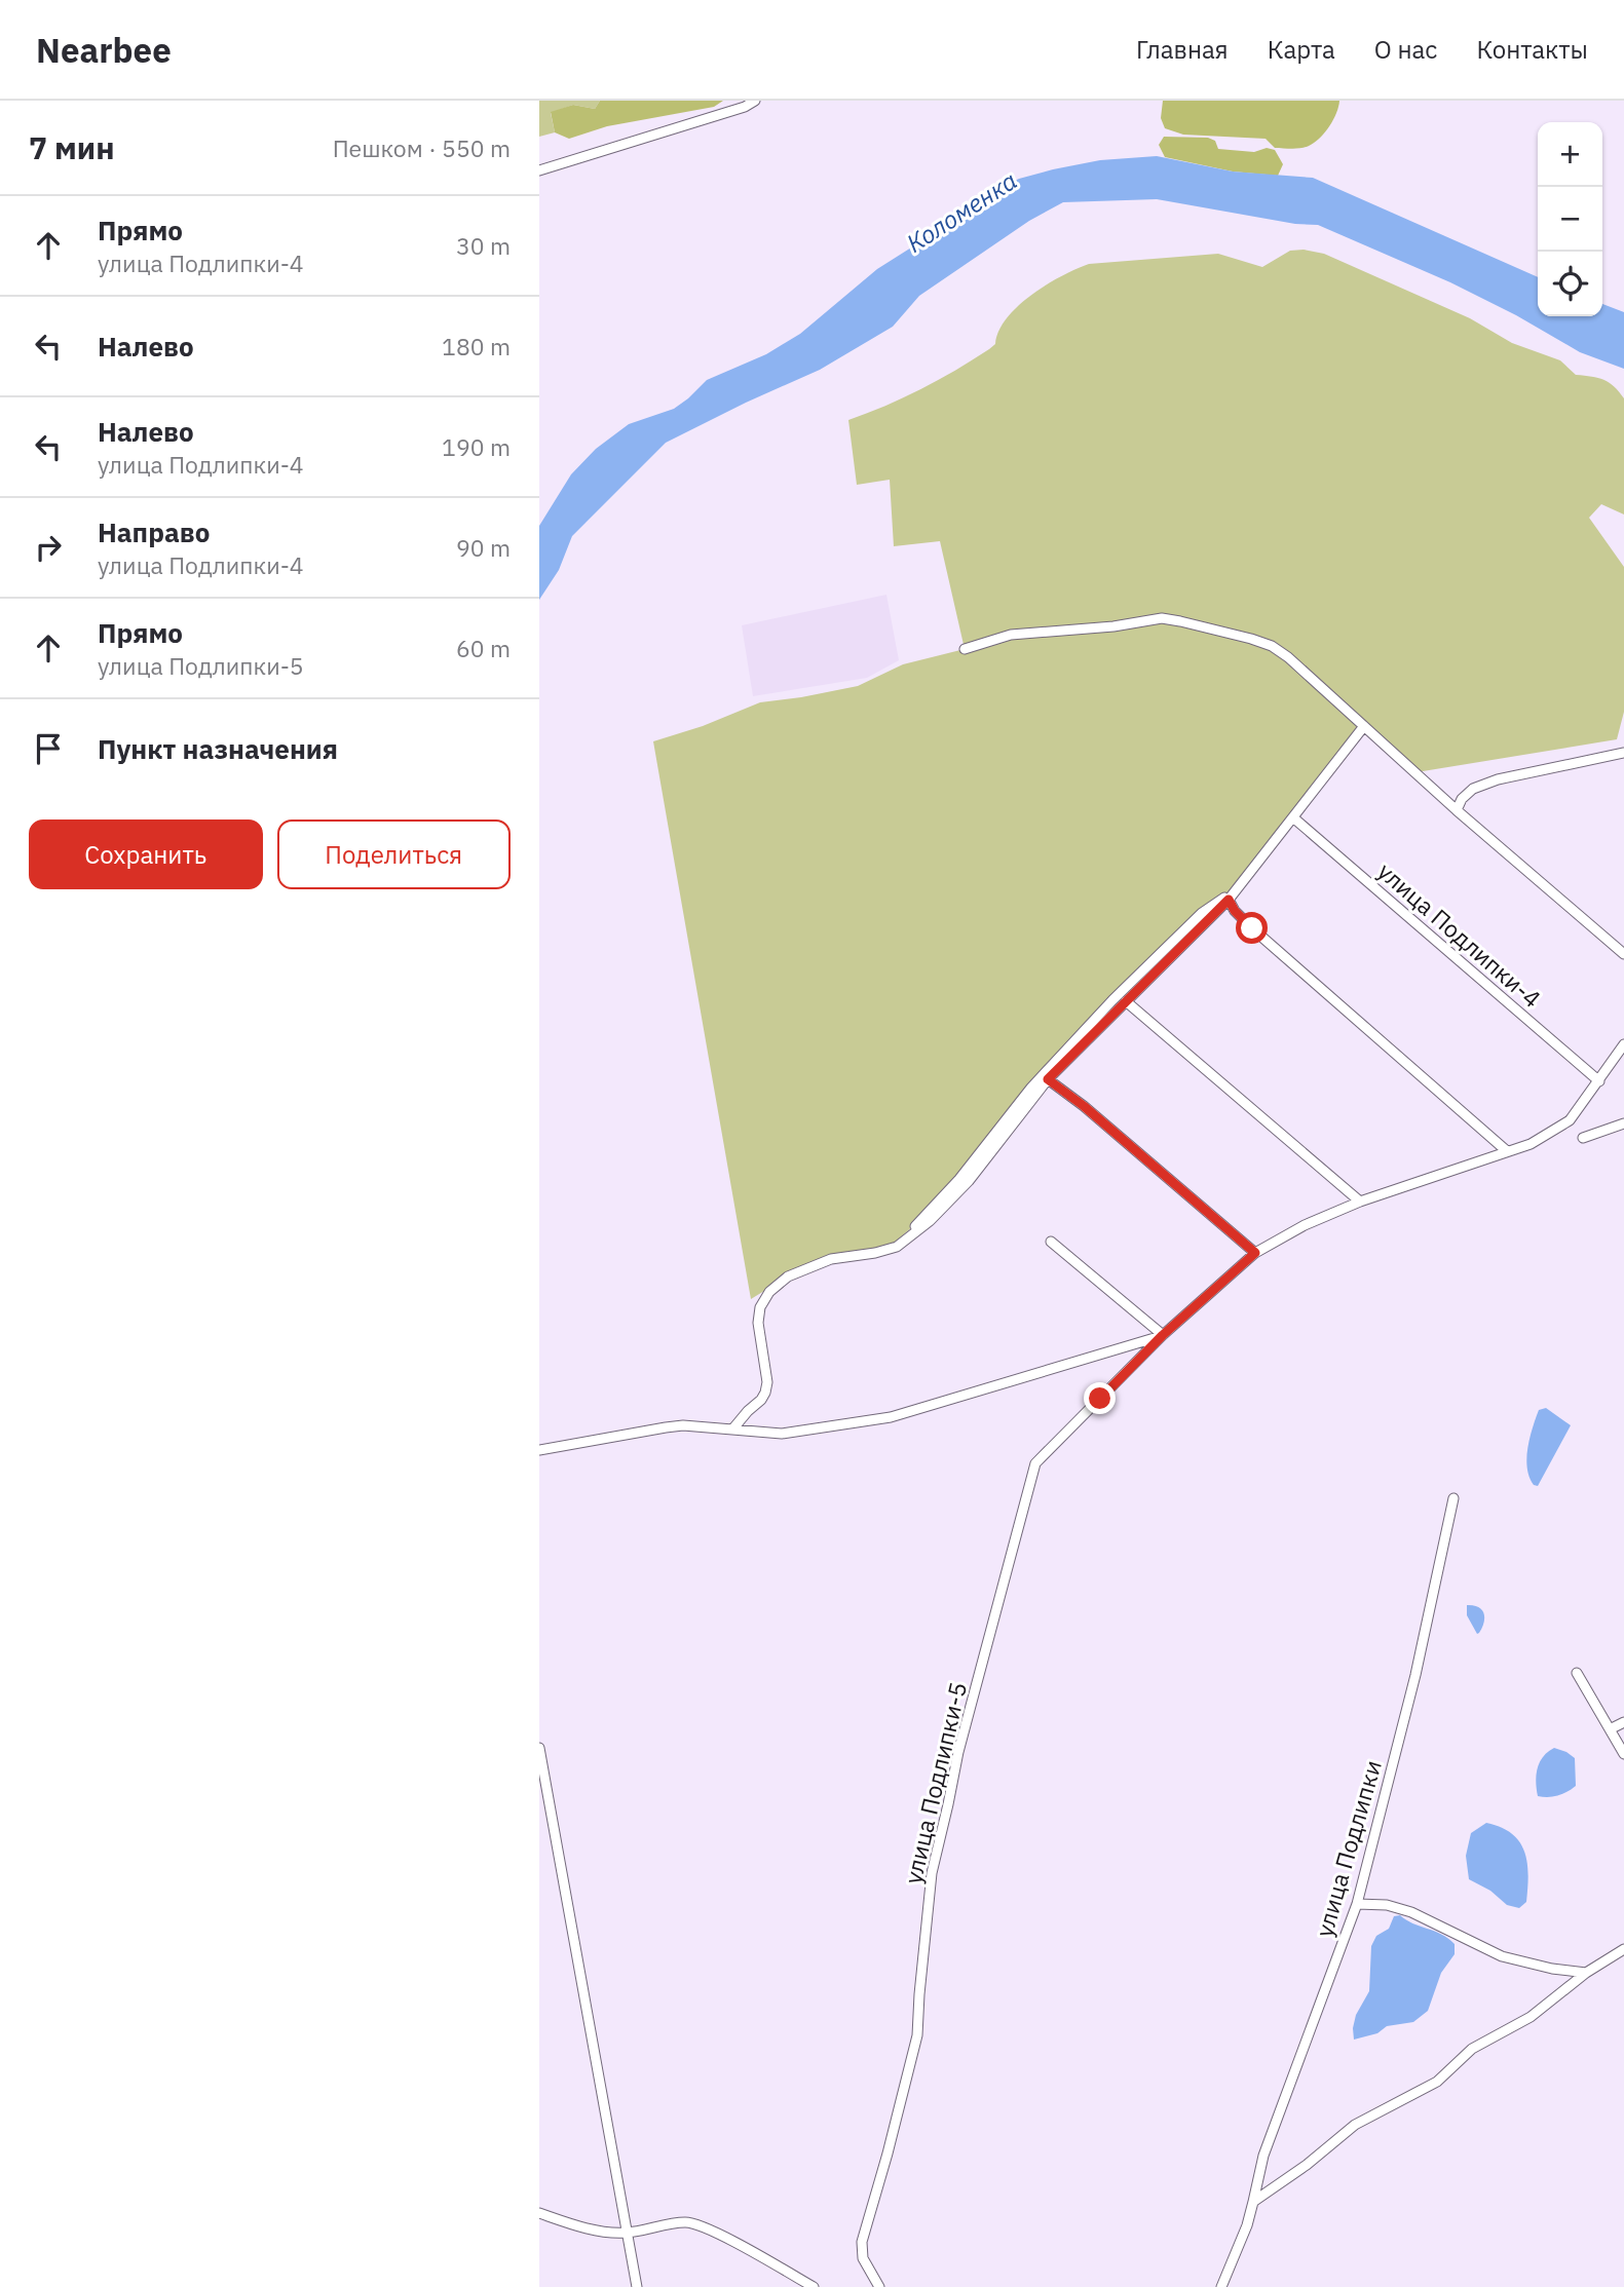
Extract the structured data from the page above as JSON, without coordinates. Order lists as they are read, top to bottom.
{
  "streets": {
    "street": ["улица Подлипки-4", "улица Подлипки-5", "улица Подлипки"]
  },
  "water": ["Коломенка"],
  "page": {
    "header": "Nearbee",
    "nav": [
      "Главная",
      "Карта",
      "О нас",
      "Контакты"
    ],
    "heading": ["7 мин", "Пешком · 550 m"],
    "map_buttons": ["+", "−"],
    "list": [
      ["Прямо", "улица Подлипки-4", "30 m"],
      ["Налево", "180 m"],
      ["Налево", "улица Подлипки-4", "190 m"],
      ["Направо", "улица Подлипки-4", "90 m"],
      ["Прямо", "улица Подлипки-5", "60 m"],
      "Пункт назначения"
    ],
    "buttons": ["Сохранить", "Поделиться"]
  }
}
